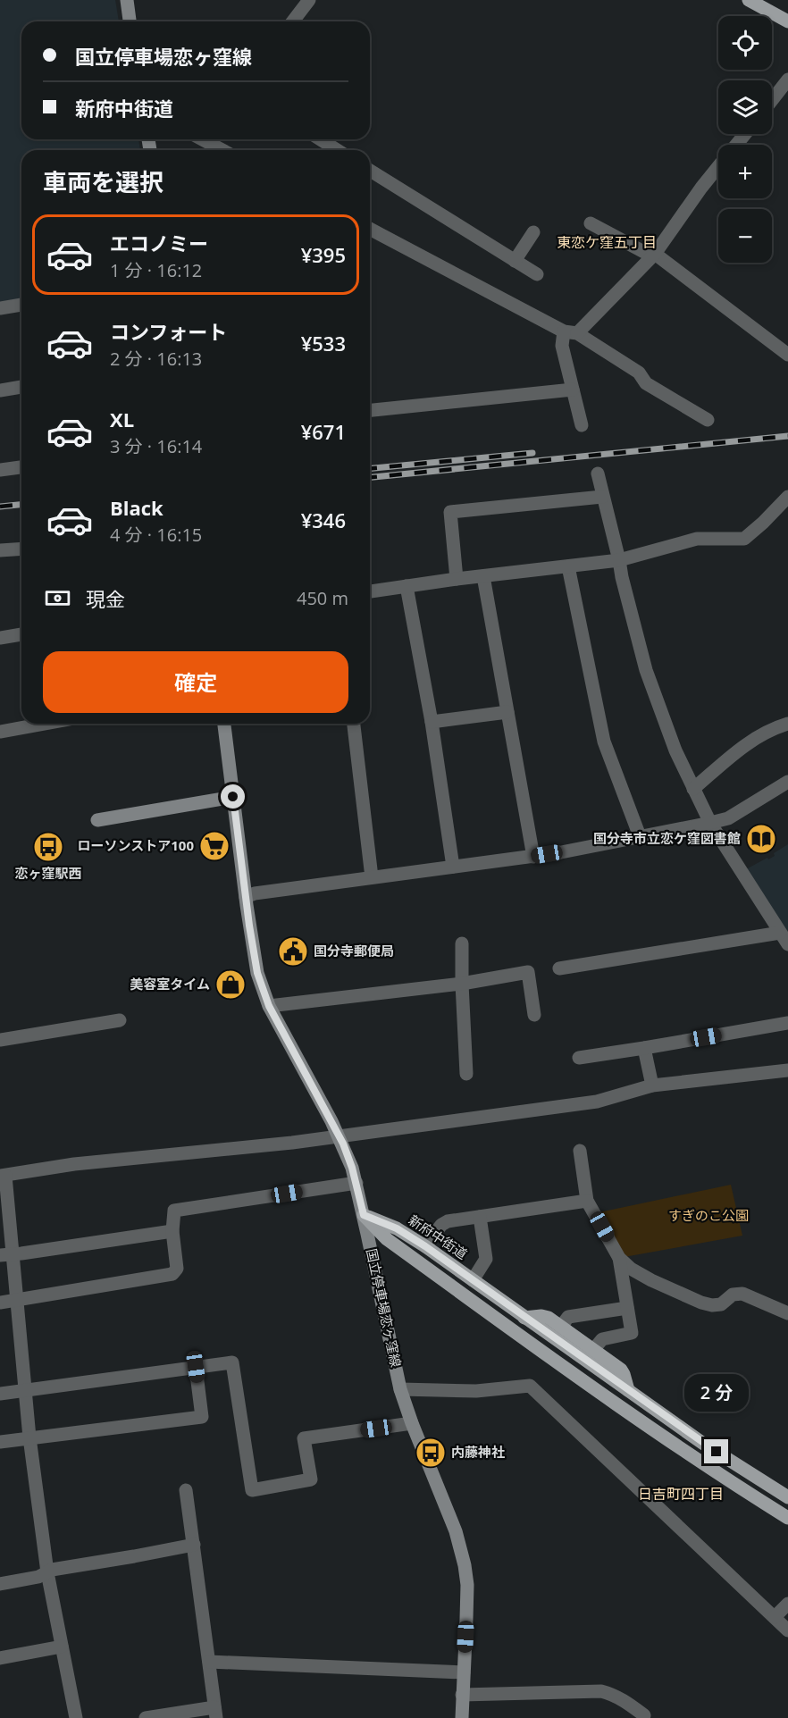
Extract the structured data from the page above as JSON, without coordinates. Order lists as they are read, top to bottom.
{
  "streets": {
    "main road": ["新府中街道", "国立停車場恋ヶ窪線"]
  },
  "crossings": [
    ["新府中街道", "国立停車場恋ヶ窪線"]
  ],
  "districts": ["東恋ケ窪五丁目", "日吉町四丁目"],
  "parks": ["すぎのこ公園"],
  "places": {
    "library": ["国分寺市立恋ケ窪図書館"],
    "supermarket": ["ローソンストア100"],
    "bus stop": ["恋ヶ窪駅西", "内藤神社"],
    "public building": ["国分寺郵便局"],
    "shop": ["美容室タイム"]
  },
  "page": {
    "map_buttons": ["+", "−"],
    "banner": ["国立停車場恋ヶ窪線", "新府中街道"],
    "heading": "車両を選択",
    "list": [
      {
        "name": "エコノミー",
        "note": "1 分 · 16:12",
        "value": "¥395"
      },
      {
        "name": "コンフォート",
        "note": "2 分 · 16:13",
        "value": "¥533"
      },
      {
        "name": "XL",
        "note": "3 分 · 16:14",
        "value": "¥671"
      },
      {
        "name": "Black",
        "note": "4 分 · 16:15",
        "value": "¥346"
      }
    ],
    "pay": ["現金", "450 m"],
    "buttons": "確定",
    "bubble": "2 分"
  }
}
